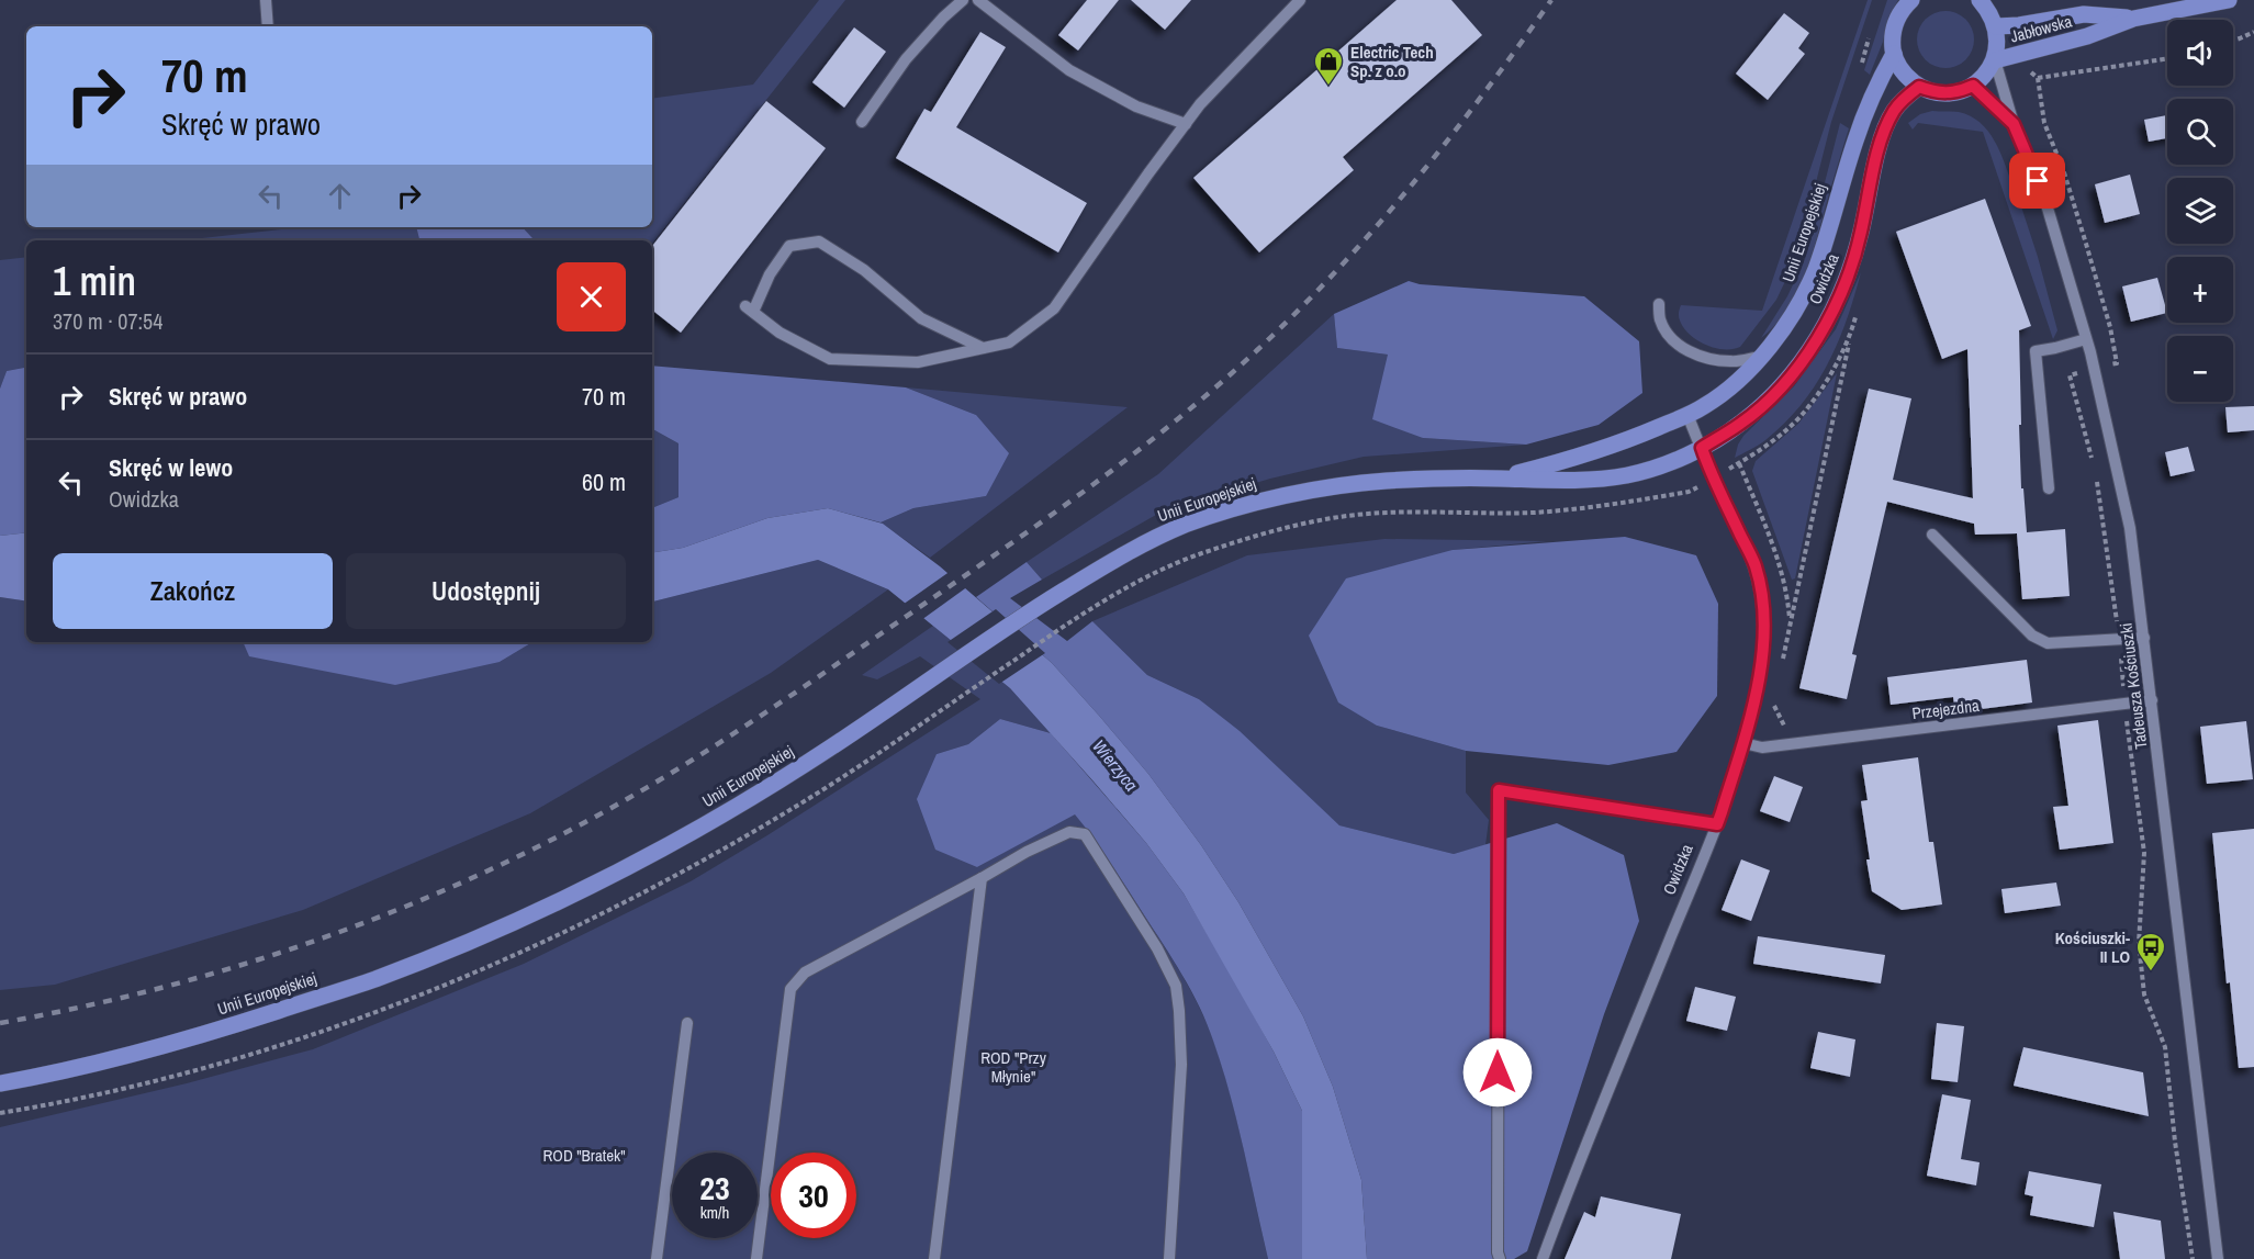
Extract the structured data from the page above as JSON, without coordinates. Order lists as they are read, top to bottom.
{
  "streets": {
    "main road": ["Jabłowska", "Unii Europejskiej", "Owidzka"],
    "street": ["Tadeusza Kościuszki", "Przejezdna"]
  },
  "crossings": [
    ["Jabłowska", "Tadeusza Kościuszki"],
    ["Unii Europejskiej", "Owidzka"],
    ["Owidzka", "Przejezdna"],
    ["Tadeusza Kościuszki", "Przejezdna"]
  ],
  "water": ["Wierzyca"],
  "parks": ["ROD \"Przy Młynie\"", "ROD \"Bratek\""],
  "places": {
    "shop": ["Electric Tech Sp. z o.o"],
    "bus stop": ["Kościuszki- II LO"]
  },
  "page": {
    "map_buttons": ["+", "−"],
    "turn": ["70 m", "Skręć w prawo"],
    "heading": ["1 min", "370 m · 07:54"],
    "list": [
      {
        "name": "Skręć w prawo",
        "value": "70 m"
      },
      {
        "name": "Skręć w lewo",
        "note": "Owidzka",
        "value": "60 m"
      }
    ],
    "buttons": ["Zakończ", "Udostępnij"],
    "speed": "23 km/h",
    "limit": "30"
  }
}
